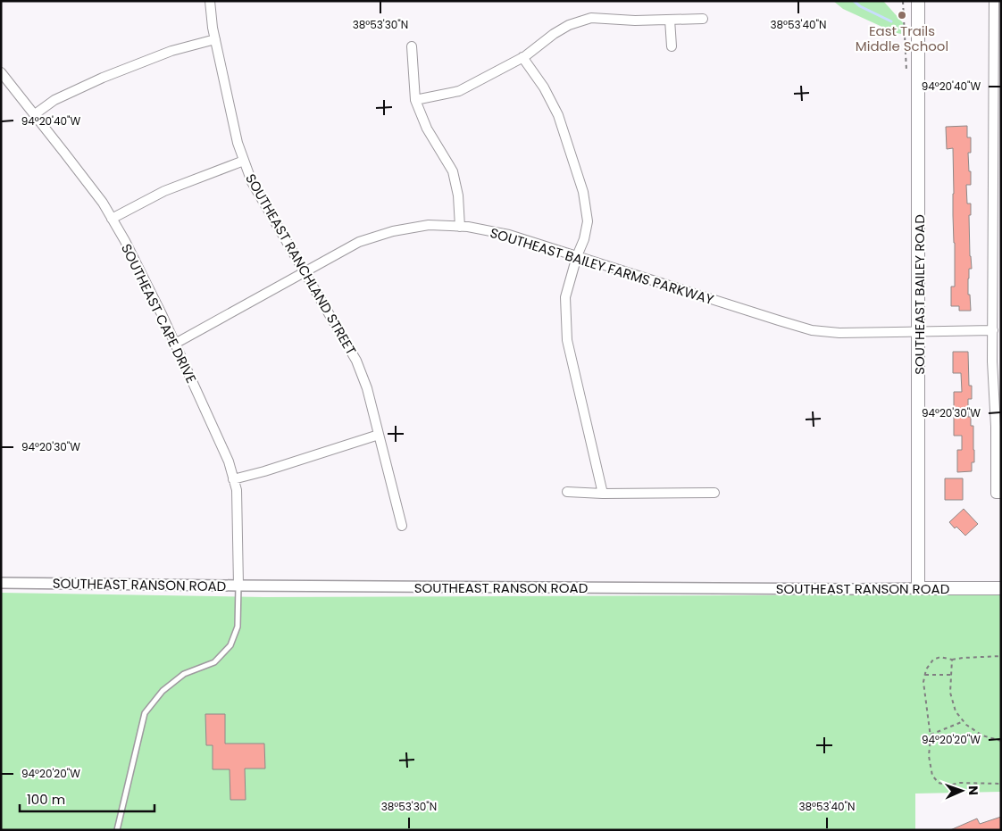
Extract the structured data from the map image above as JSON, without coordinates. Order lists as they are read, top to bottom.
{
  "streets": {
    "main road": ["SOUTHEAST BAILEY ROAD", "SOUTHEAST RANSON ROAD"],
    "street": ["SOUTHEAST RANCHLAND STREET", "SOUTHEAST BAILEY FARMS PARKWAY", "SOUTHEAST CAPE DRIVE"]
  },
  "crossings": [
    ["SOUTHEAST RANCHLAND STREET", "SOUTHEAST BAILEY FARMS PARKWAY"],
    ["SOUTHEAST BAILEY FARMS PARKWAY", "SOUTHEAST BAILEY ROAD"],
    ["SOUTHEAST BAILEY FARMS PARKWAY", "SOUTHEAST CAPE DRIVE"],
    ["SOUTHEAST BAILEY ROAD", "SOUTHEAST RANSON ROAD"],
    ["SOUTHEAST CAPE DRIVE", "SOUTHEAST RANSON ROAD"]
  ],
  "places": ["East Trails Middle School"],
  "scale_bar": "100 m",
  "north": "right",
  "coordinates": [
    "38°53'30\"N",
    "38°53'40\"N",
    "94°20'40\"W",
    "94°20'30\"W",
    "94°20'20\"W"
  ]
}
